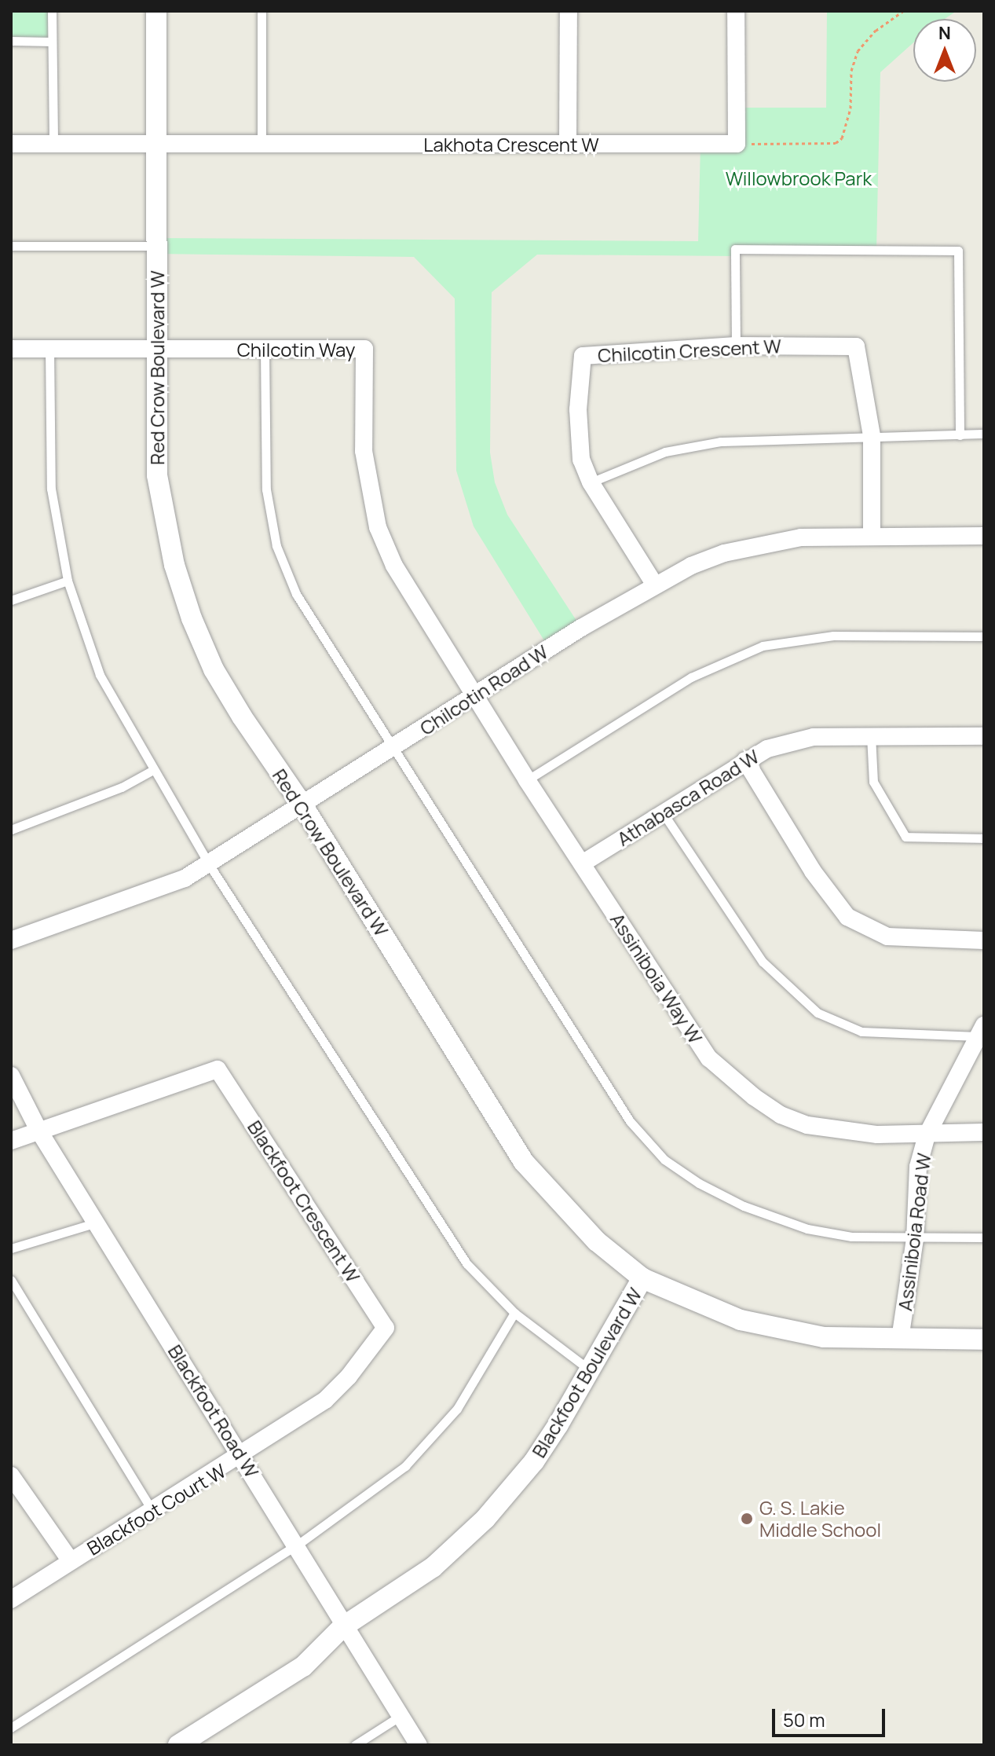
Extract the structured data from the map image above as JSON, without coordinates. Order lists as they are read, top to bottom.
{
  "streets": {
    "street": [
      "Lakhota Crescent W",
      "Chilcotin Way",
      "Chilcotin Crescent W",
      "Red Crow Boulevard W",
      "Chilcotin Road W",
      "Athabasca Road W",
      "Assiniboia Way W",
      "Blackfoot Crescent W",
      "Assiniboia Road W",
      "Blackfoot Boulevard W",
      "Blackfoot Road W",
      "Blackfoot Court W"
    ]
  },
  "crossings": [
    ["Lakhota Crescent W", "Red Crow Boulevard W"],
    ["Chilcotin Way", "Red Crow Boulevard W"],
    ["Chilcotin Way", "Chilcotin Road W"],
    ["Chilcotin Way", "Assiniboia Way W"],
    ["Chilcotin Crescent W", "Chilcotin Road W"],
    ["Red Crow Boulevard W", "Chilcotin Road W"],
    ["Red Crow Boulevard W", "Assiniboia Road W"],
    ["Red Crow Boulevard W", "Blackfoot Boulevard W"],
    ["Chilcotin Road W", "Assiniboia Way W"],
    ["Athabasca Road W", "Assiniboia Way W"],
    ["Assiniboia Way W", "Assiniboia Road W"],
    ["Blackfoot Crescent W", "Blackfoot Road W"],
    ["Blackfoot Crescent W", "Blackfoot Court W"],
    ["Blackfoot Boulevard W", "Blackfoot Road W"],
    ["Blackfoot Road W", "Blackfoot Court W"]
  ],
  "parks": ["Willowbrook Park"],
  "places": ["G. S. Lakie Middle School"],
  "scale_bar": "50 m",
  "north": "top"
}
